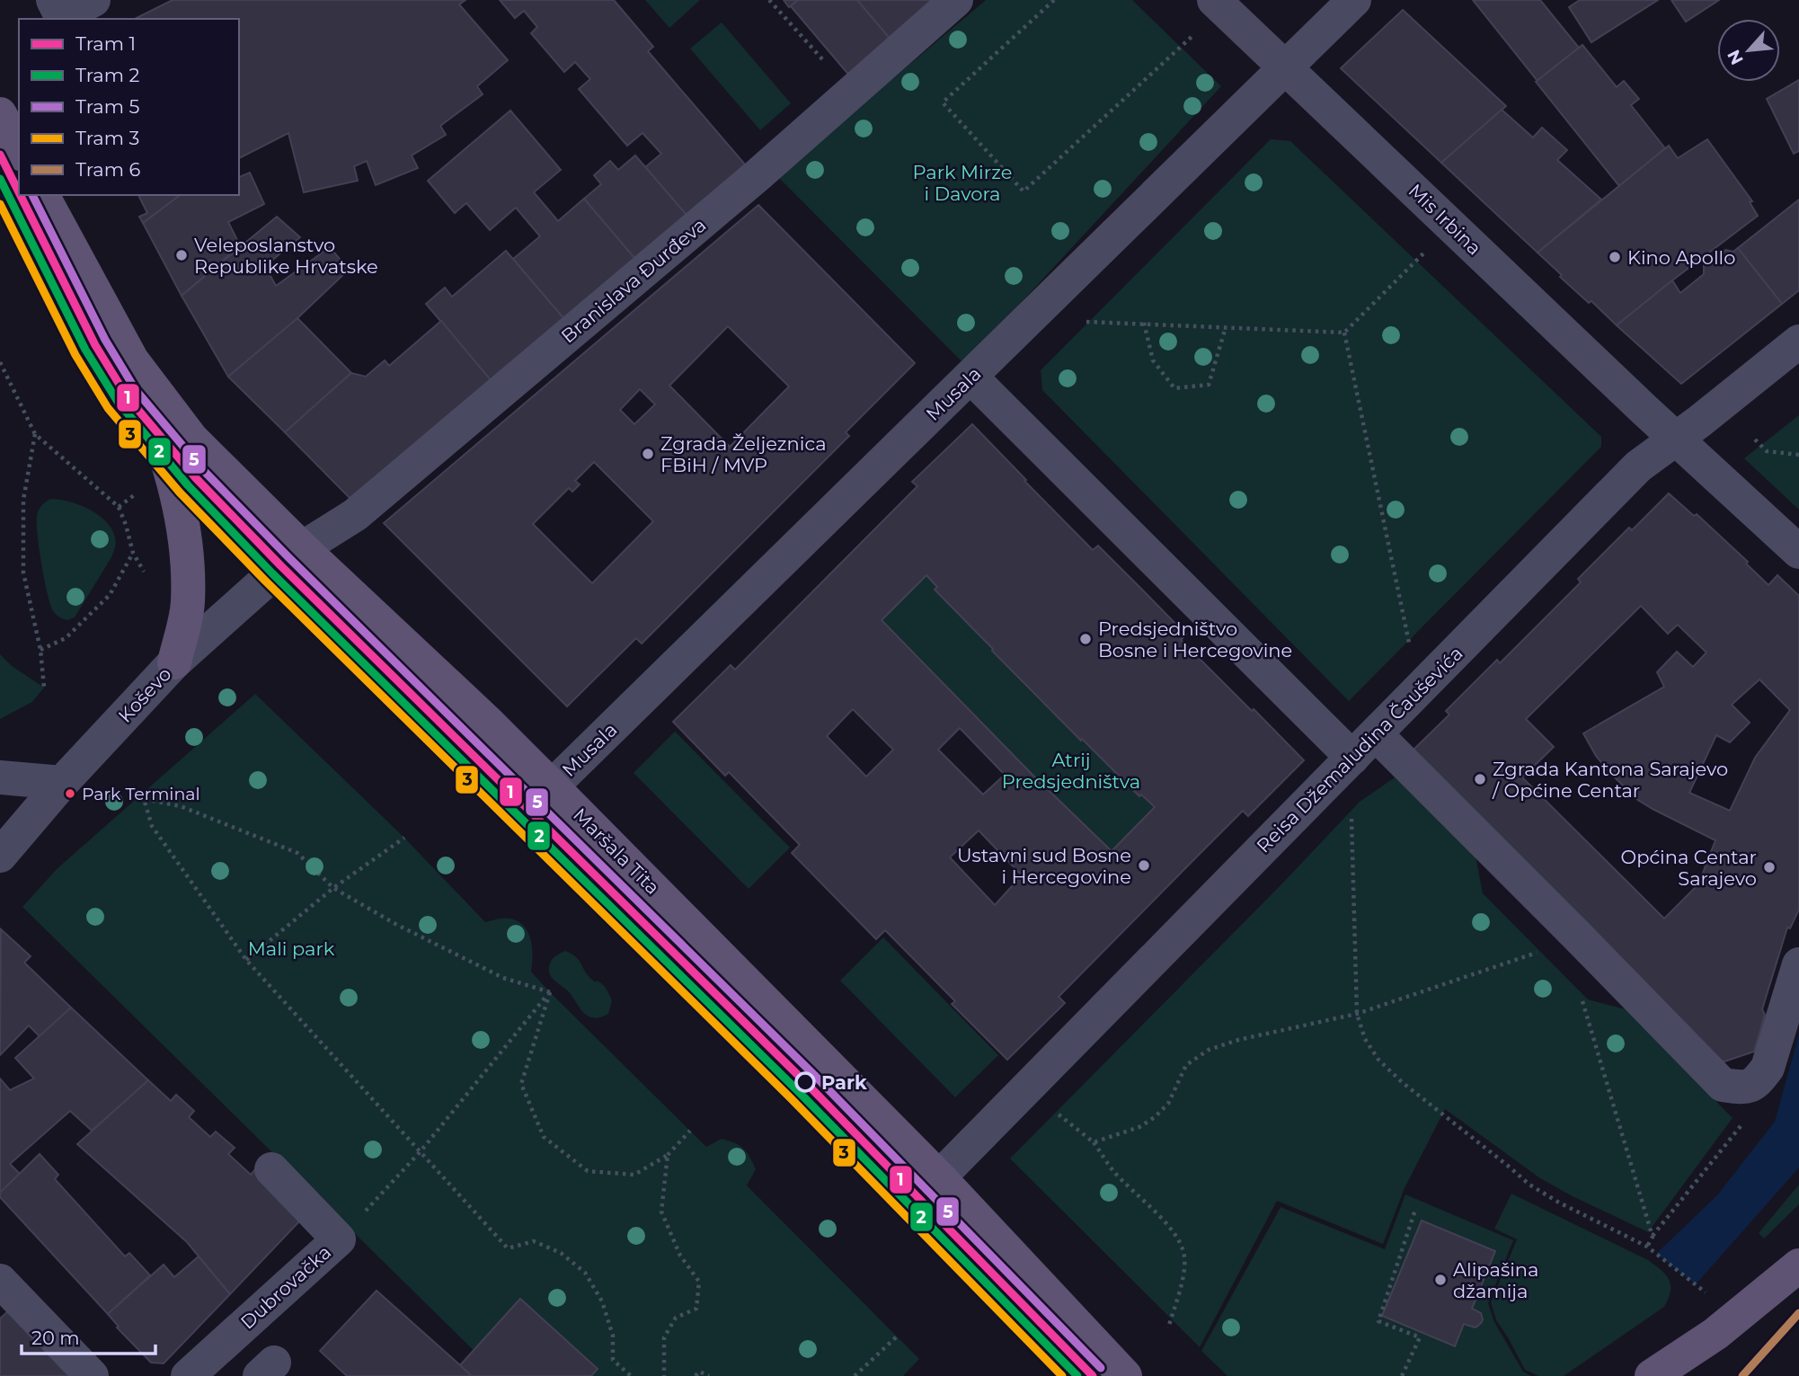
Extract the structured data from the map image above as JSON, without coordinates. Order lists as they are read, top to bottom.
{
  "streets": {
    "main road": ["Maršala Tita"],
    "street": [
      "Mis Irbina",
      "Branislava Đurđeva",
      "Musala",
      "Koševo",
      "Reisa Džemaludina Čauševića",
      "Dubrovačka"
    ]
  },
  "crossings": [
    ["Mis Irbina", "Musala"],
    ["Mis Irbina", "Reisa Džemaludina Čauševića"],
    ["Branislava Đurđeva", "Koševo"],
    ["Branislava Đurđeva", "Maršala Tita"],
    ["Musala", "Maršala Tita"],
    ["Koševo", "Maršala Tita"],
    ["Reisa Džemaludina Čauševića", "Maršala Tita"]
  ],
  "parks": ["Park Mirze i Davora", "Atrij Predsjedništva", "Mali park"],
  "places": [
    "Veleposlanstvo Republike Hrvatske",
    "Kino Apollo",
    "Zgrada Željeznica FBiH / MVP",
    "Predsjedništvo Bosne i Hercegovine",
    "Zgrada Kantona Sarajevo / Općine Centar",
    "Park Terminal",
    "Ustavni sud Bosne i Hercegovine",
    "Općina Centar Sarajevo",
    "Park",
    "Alipašina džamija"
  ],
  "lines": [
    "tram line 1",
    "tram line 2",
    "tram line 5",
    "tram line 3",
    "tram line 6"
  ],
  "legend": [
    "Tram 1",
    "Tram 2",
    "Tram 5",
    "Tram 3",
    "Tram 6"
  ],
  "scale_bar": "20 m",
  "north": "bottom left"
}
